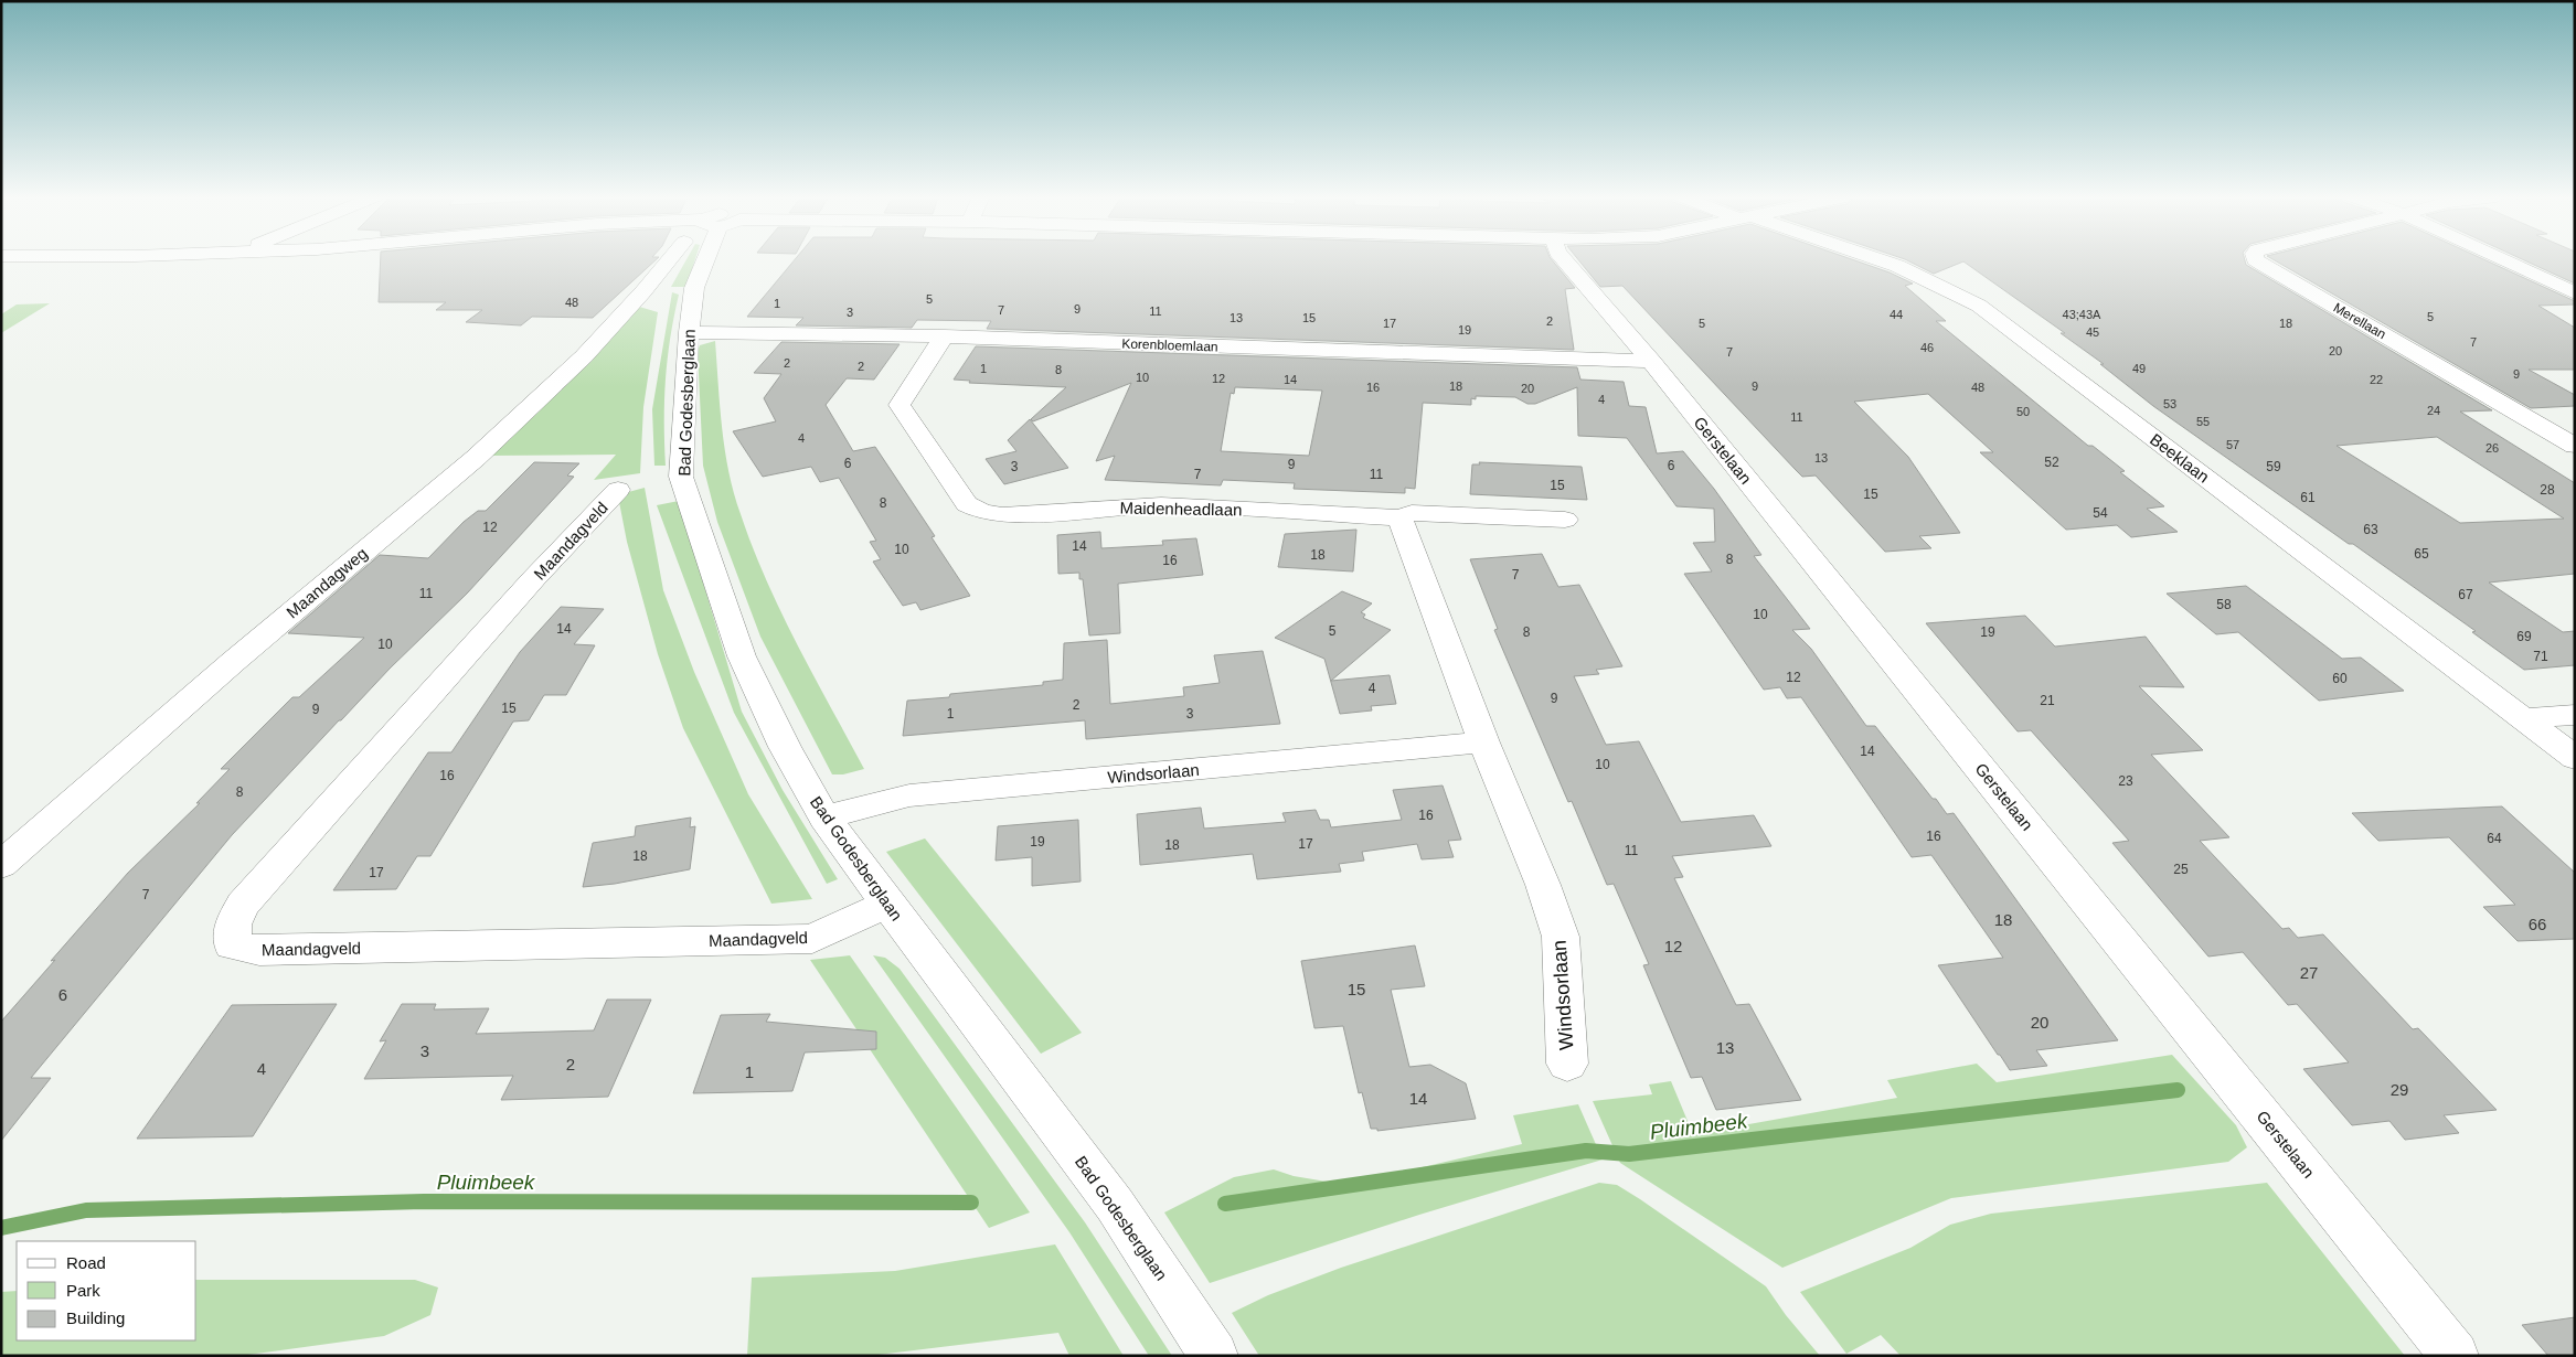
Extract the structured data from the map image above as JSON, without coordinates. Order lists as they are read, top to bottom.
{
  "streets": {
    "street": [
      "Merellaan",
      "Korenbloemlaan",
      "Bad Godesberglaan",
      "Gerstelaan",
      "Beeklaan",
      "Maidenheadlaan",
      "Maandagveld",
      "Maandagweg",
      "Windsorlaan"
    ]
  },
  "crossings": [
    ["Korenbloemlaan", "Bad Godesberglaan"],
    ["Korenbloemlaan", "Gerstelaan"],
    ["Korenbloemlaan", "Maidenheadlaan"],
    ["Bad Godesberglaan", "Maandagveld"],
    ["Bad Godesberglaan", "Maandagweg"],
    ["Bad Godesberglaan", "Windsorlaan"],
    ["Maidenheadlaan", "Windsorlaan"]
  ],
  "water": ["Pluimbeek"],
  "house_numbers": [
    "5",
    "48",
    "1",
    "9",
    "7",
    "11",
    "3",
    "44",
    "43;43A",
    "5",
    "13",
    "15",
    "2",
    "17",
    "5",
    "18",
    "19",
    "45",
    "7",
    "46",
    "20",
    "7",
    "2",
    "2",
    "1",
    "49",
    "8",
    "9",
    "10",
    "12",
    "14",
    "22",
    "18",
    "9",
    "16",
    "48",
    "20",
    "4",
    "53",
    "24",
    "50",
    "11",
    "55",
    "4",
    "57",
    "26",
    "13",
    "52",
    "6",
    "9",
    "6",
    "3",
    "59",
    "7",
    "11",
    "15",
    "28",
    "15",
    "61",
    "8",
    "54",
    "12",
    "63",
    "14",
    "10",
    "65",
    "18",
    "8",
    "16",
    "7",
    "11",
    "67",
    "58",
    "10",
    "14",
    "5",
    "8",
    "19",
    "69",
    "10",
    "71",
    "12",
    "60",
    "4",
    "9",
    "21",
    "2",
    "15",
    "9",
    "1",
    "3",
    "14",
    "10",
    "16",
    "23",
    "8",
    "16",
    "16",
    "64",
    "19",
    "17",
    "18",
    "11",
    "18",
    "25",
    "17",
    "7",
    "18",
    "66",
    "12",
    "27",
    "15",
    "6",
    "20",
    "13",
    "3",
    "2",
    "4",
    "1",
    "29",
    "14"
  ],
  "legend": ["Road", "Park", "Building"]
}
